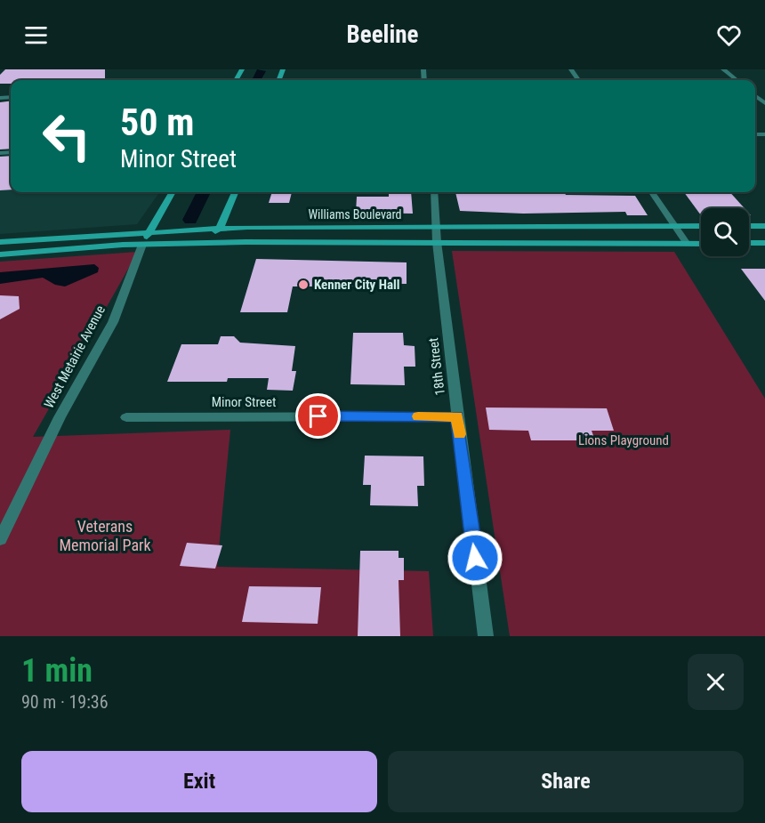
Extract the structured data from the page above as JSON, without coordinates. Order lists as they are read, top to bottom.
{
  "streets": {
    "main road": ["Williams Boulevard", "West Metairie Avenue"],
    "street": ["18th Street", "Minor Street"]
  },
  "crossings": [
    ["Williams Boulevard", "West Metairie Avenue"],
    ["Williams Boulevard", "18th Street"],
    ["18th Street", "Minor Street"]
  ],
  "parks": ["Lions Playground", "Veterans Memorial Park"],
  "places": ["Kenner City Hall"],
  "page": {
    "header": "Beeline",
    "turn": ["50 m", "Minor Street"],
    "heading": ["1 min", "90 m · 19:36"],
    "buttons": ["Exit", "Share"]
  }
}
